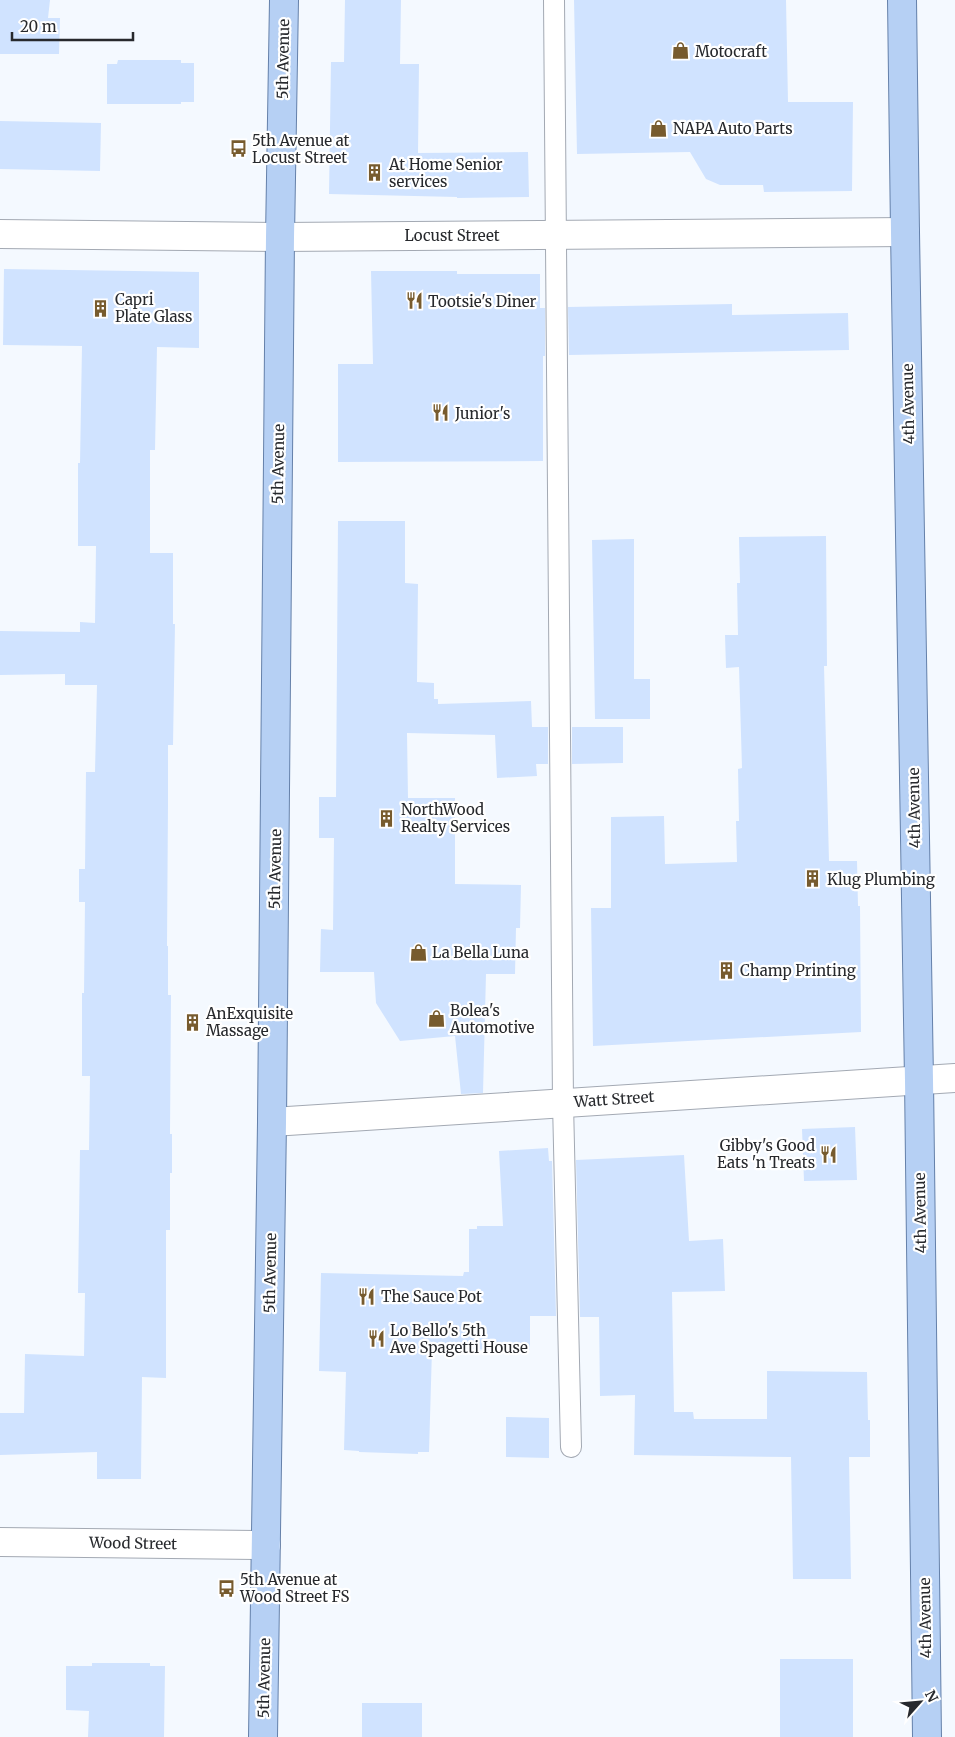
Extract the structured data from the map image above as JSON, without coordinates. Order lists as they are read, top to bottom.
{
  "streets": {
    "main road": ["5th Avenue", "4th Avenue"],
    "street": ["Locust Street", "Watt Street", "Wood Street"]
  },
  "crossings": [
    ["5th Avenue", "Locust Street"],
    ["5th Avenue", "Watt Street"],
    ["5th Avenue", "Wood Street"],
    ["Locust Street", "4th Avenue"],
    ["4th Avenue", "Watt Street"]
  ],
  "places": {
    "shop": [
      "Motocraft",
      "NAPA Auto Parts",
      "La Bella Luna",
      "Bolea's Automotive"
    ],
    "bus stop": ["5th Avenue at Locust Street", "5th Avenue at Wood Street FS"],
    "building": [
      "At Home Senior services",
      "Capri Plate Glass",
      "NorthWood Realty Services",
      "Klug Plumbing",
      "Champ Printing",
      "AnExquisite Massage"
    ],
    "restaurant": [
      "Tootsie's Diner",
      "Junior's",
      "Gibby's Good Eats 'n Treats",
      "The Sauce Pot",
      "Lo Bello's 5th Ave Spagetti House"
    ]
  },
  "scale_bar": "20 m",
  "north": "top right"
}
